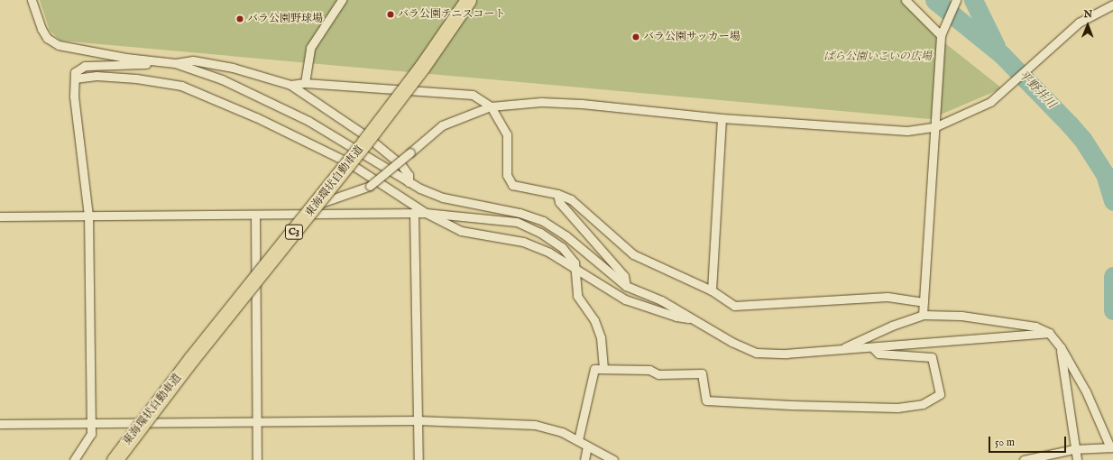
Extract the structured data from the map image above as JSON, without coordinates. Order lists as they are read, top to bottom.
{
  "streets": {
    "highway": ["東海環状自動車道", "C3"]
  },
  "water": ["平野井川"],
  "parks": ["ばら公園いこいの広場"],
  "places": ["バラ公園テニスコート", "バラ公園野球場", "バラ公園サッカー場"],
  "scale_bar": "50 m",
  "north": "top"
}
